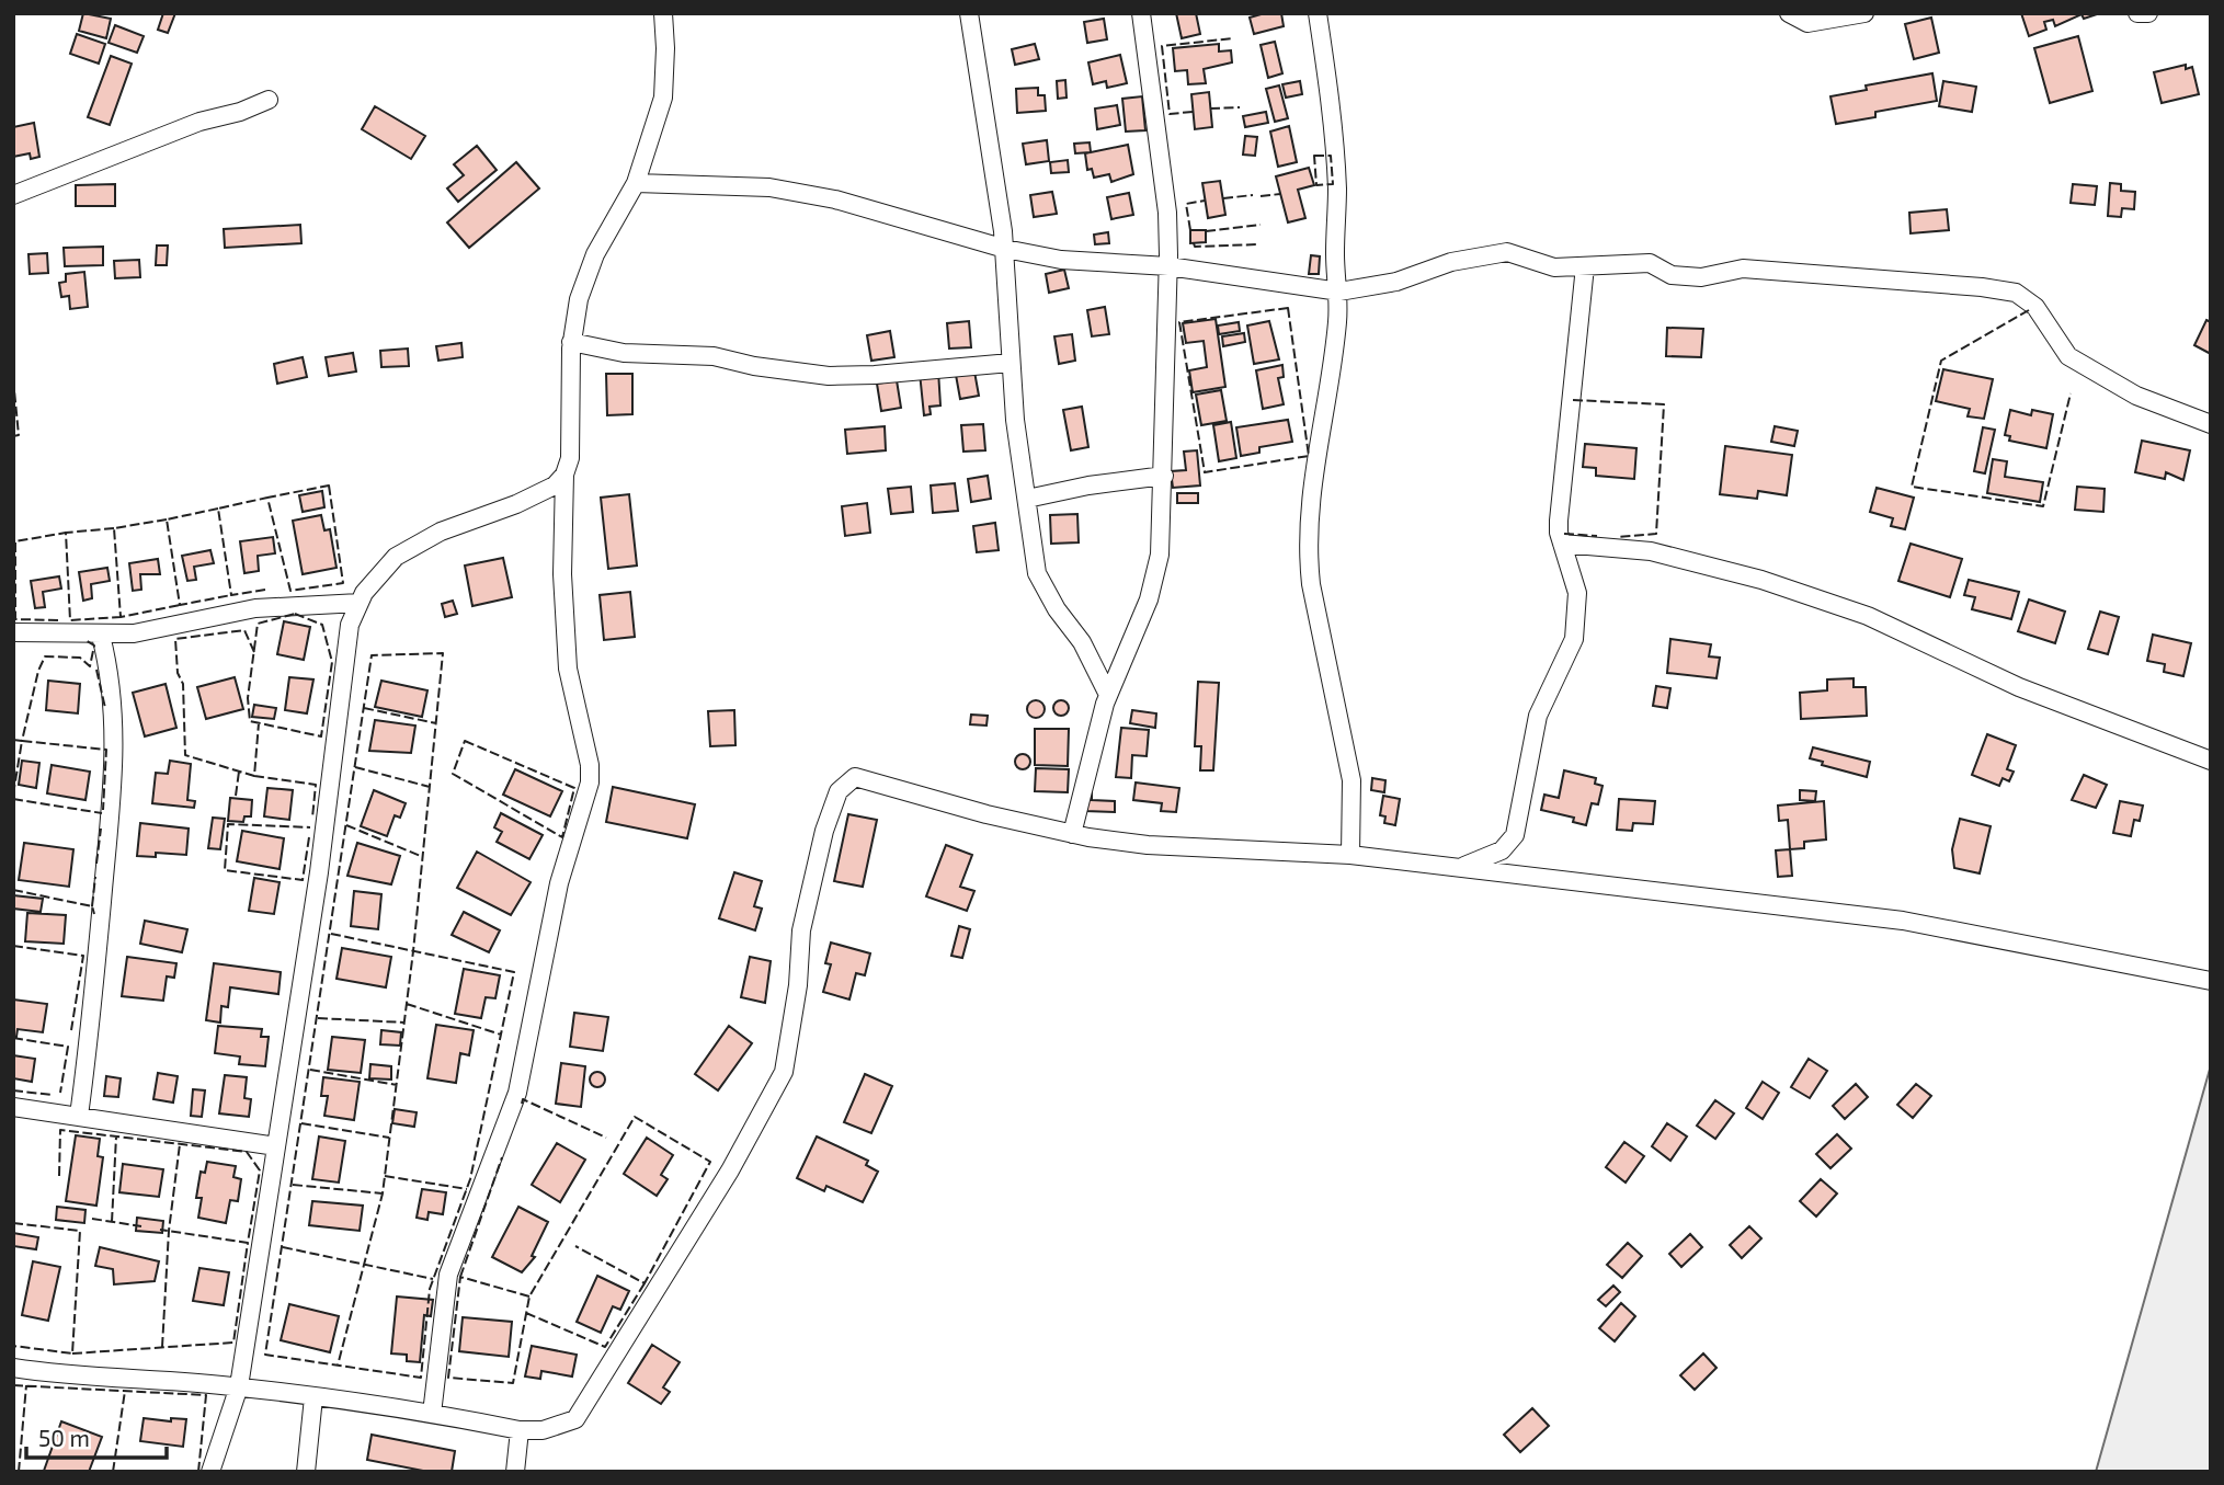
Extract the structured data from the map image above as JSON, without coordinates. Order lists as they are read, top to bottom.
{
  "scale_bar": "50 m"
}
